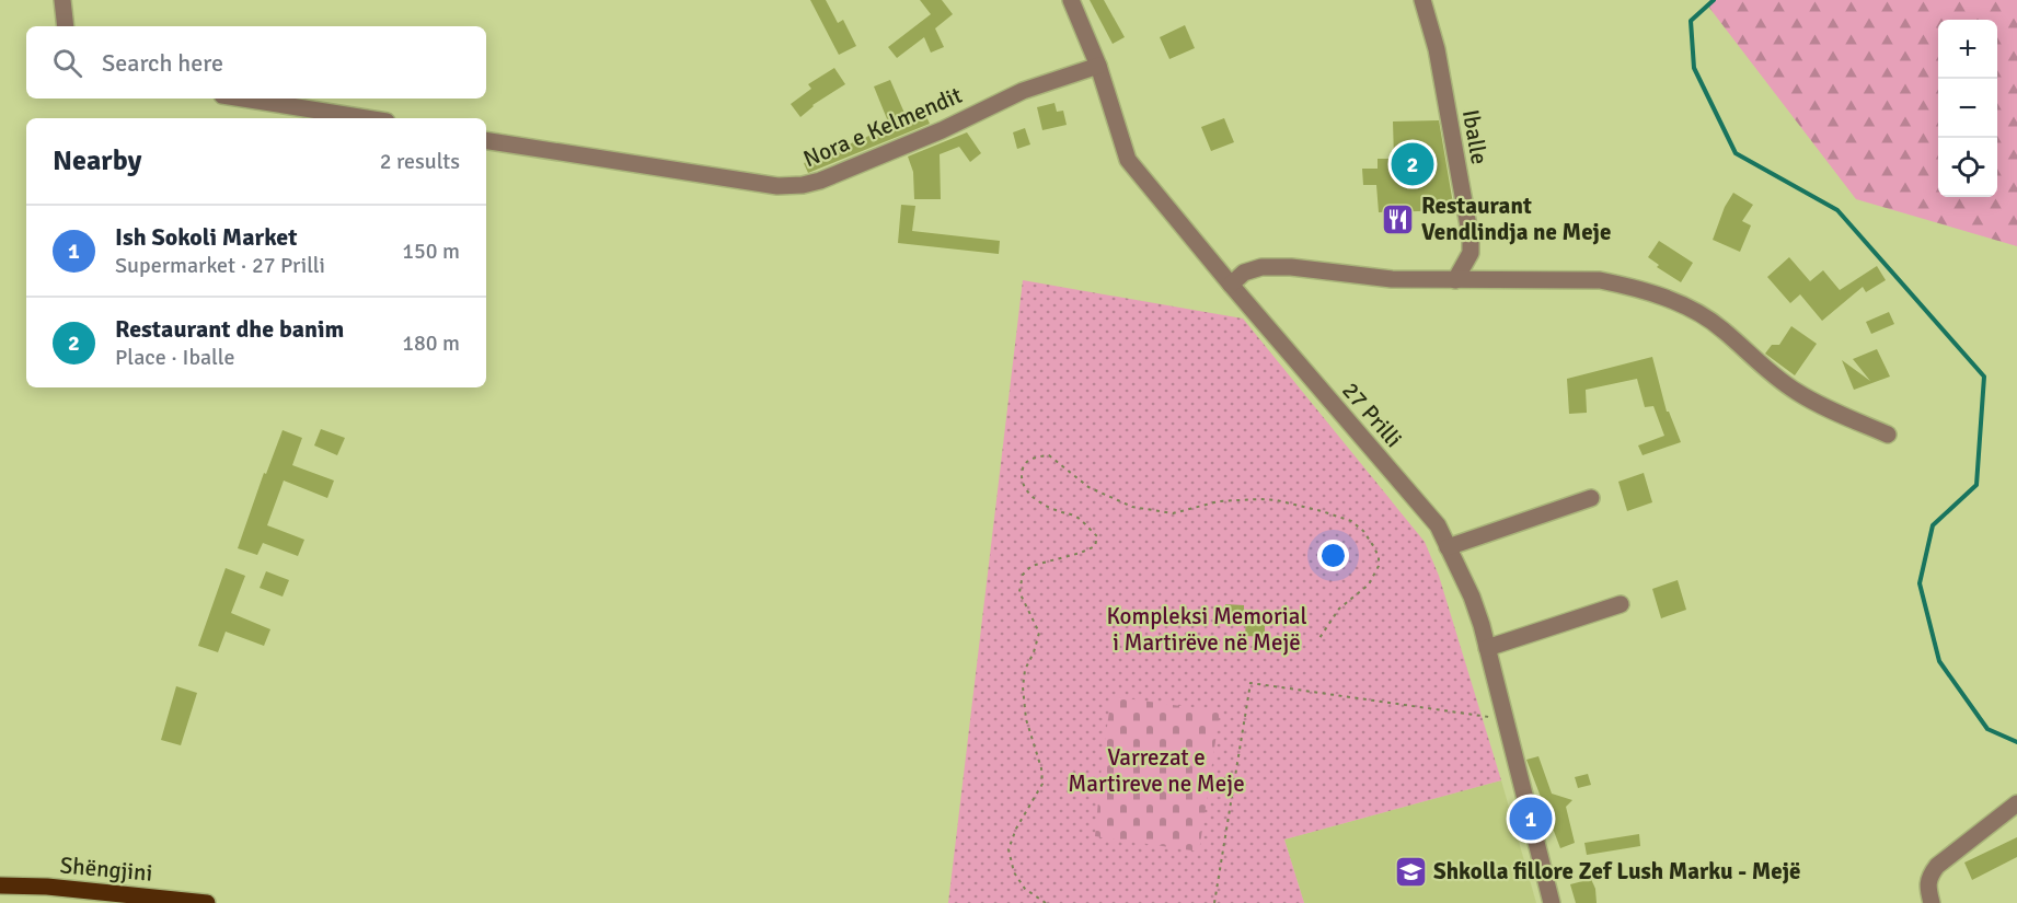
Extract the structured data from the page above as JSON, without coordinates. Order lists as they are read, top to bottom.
{
  "streets": {
    "main road": ["Shëngjini"],
    "street": ["Nora e Kelmendit", "Iballe", "27 Prilli"]
  },
  "crossings": [
    ["Nora e Kelmendit", "27 Prilli"]
  ],
  "parks": ["Kompleksi Memorial i Martirëve në Mejë", "Varrezat e Martireve ne Meje"],
  "places": {
    "restaurant": ["Restaurant Vendlindja ne Meje"],
    "school or university": ["Shkolla fillore Zef Lush Marku - Mejë"]
  },
  "page": {
    "map_buttons": ["+", "−"],
    "search": "Search here",
    "heading": ["Nearby", "2 results"],
    "pins": ["2", "1"],
    "list": [
      {
        "mark": "1",
        "name": "Ish Sokoli Market",
        "note": "Supermarket · 27 Prilli",
        "value": "150 m"
      },
      {
        "mark": "2",
        "name": "Restaurant dhe banim",
        "note": "Place · Iballe",
        "value": "180 m"
      }
    ]
  }
}
